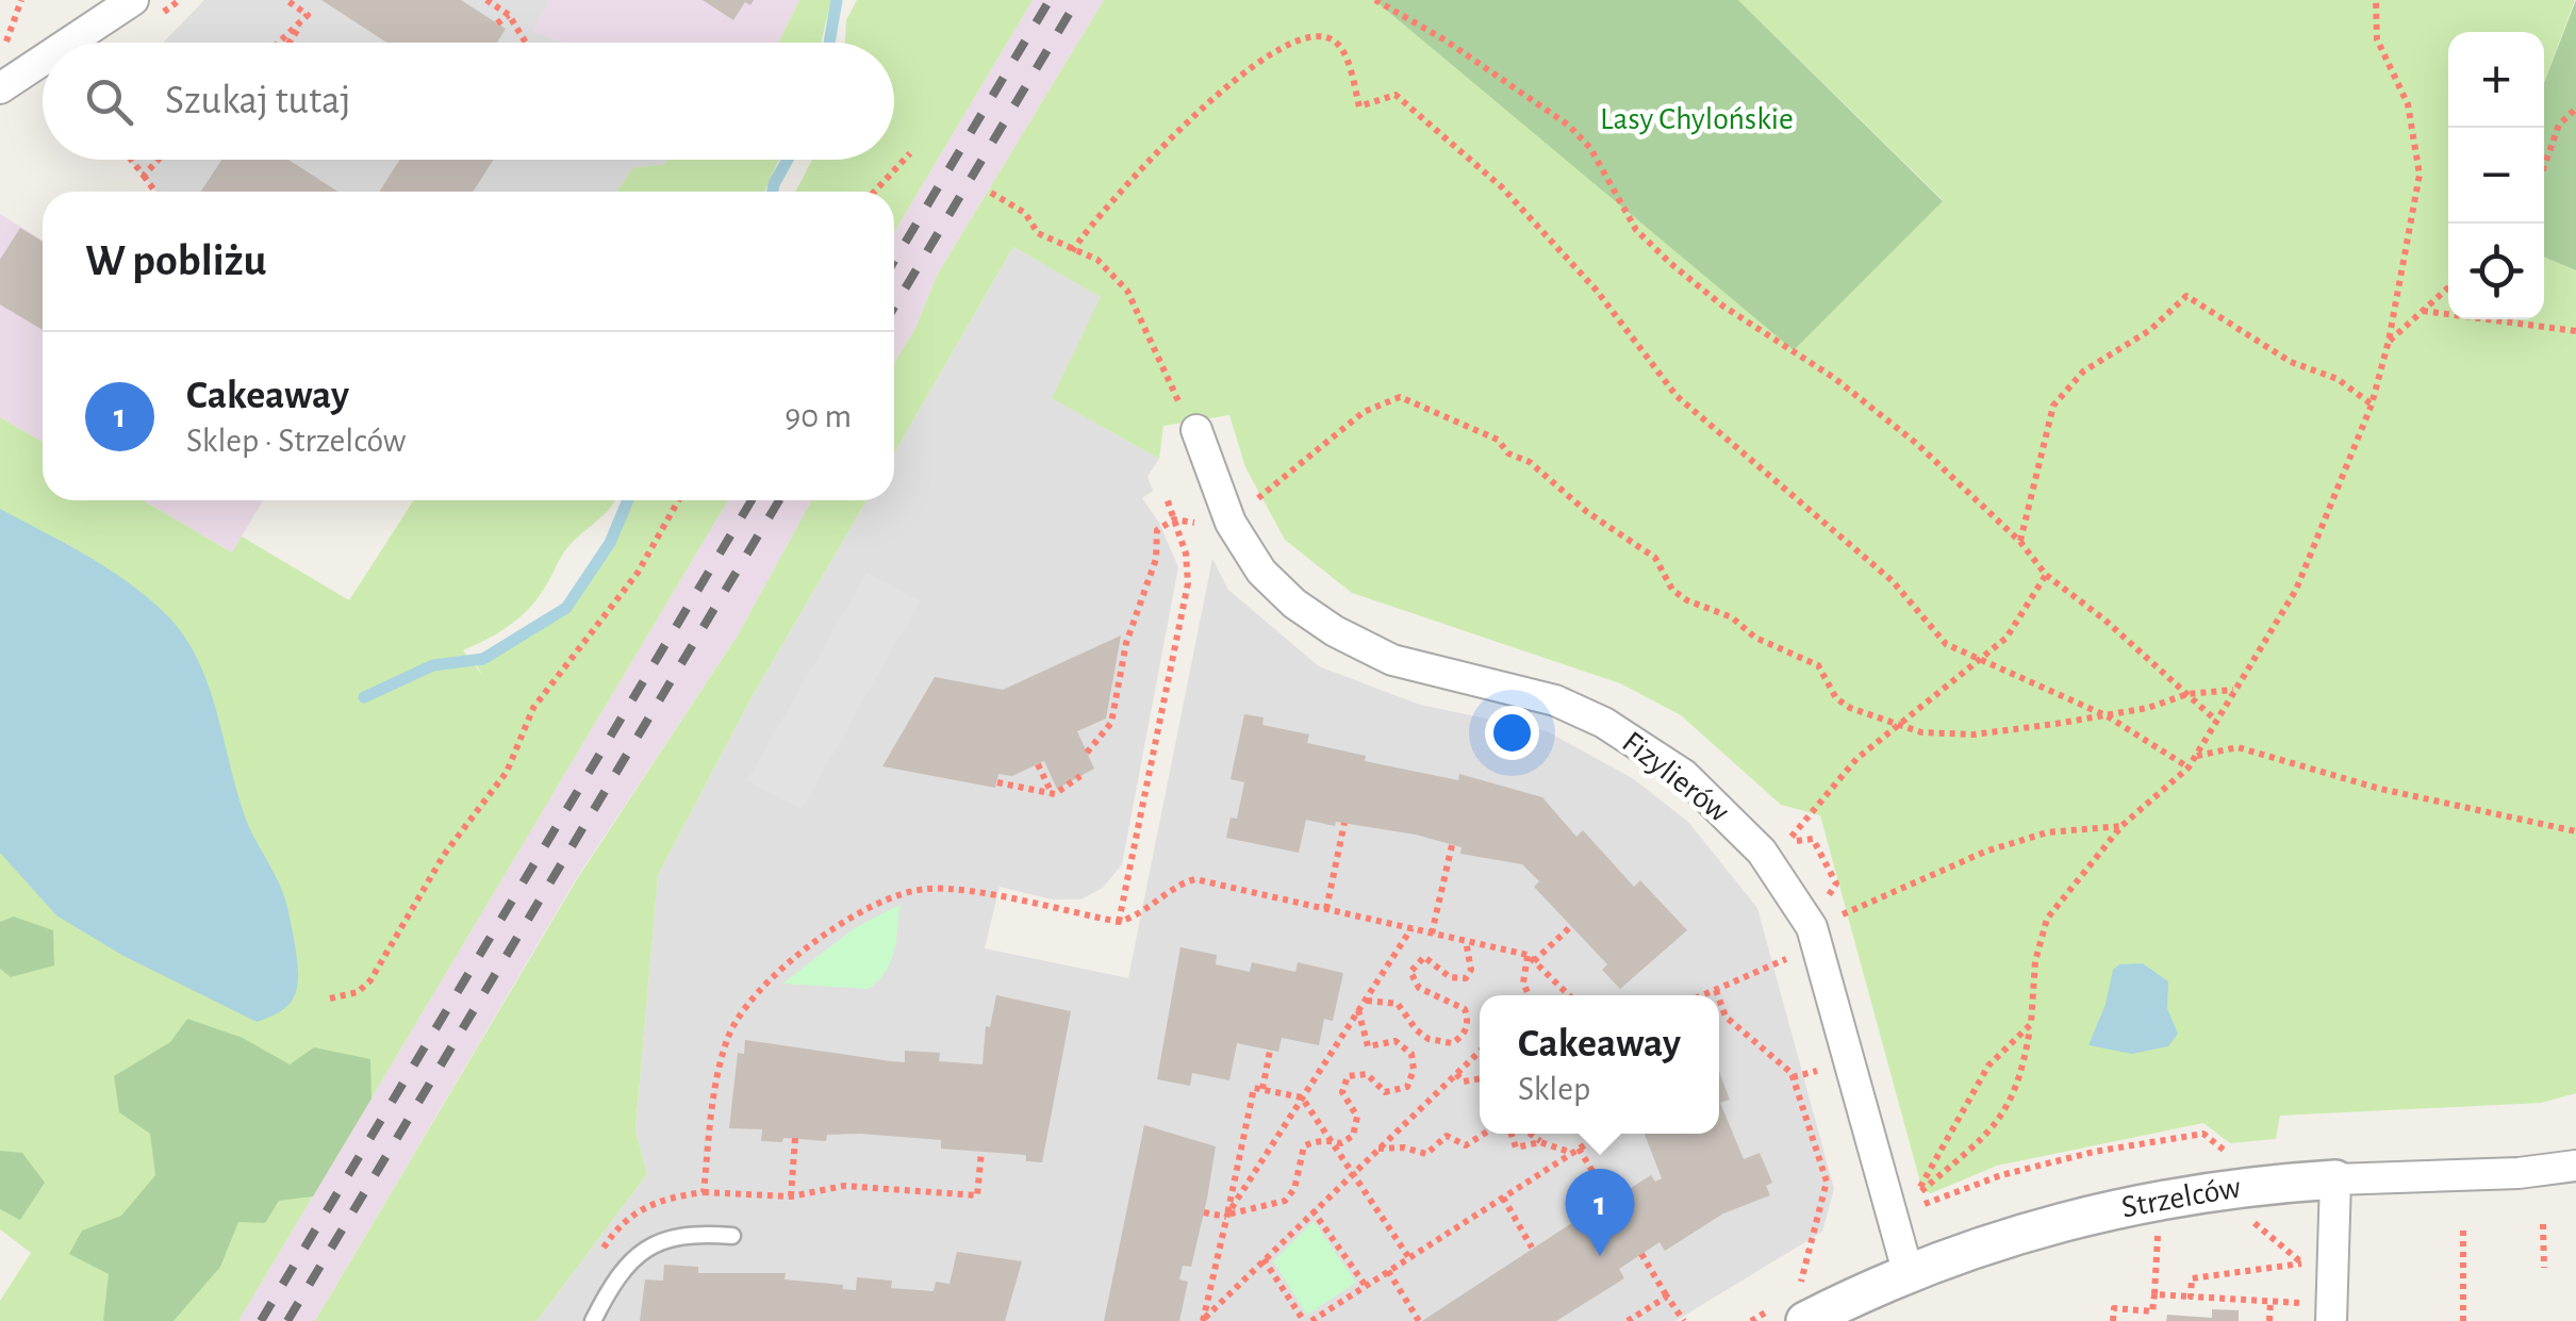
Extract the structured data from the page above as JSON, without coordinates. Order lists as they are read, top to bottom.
{
  "streets": {
    "street": ["Fizylierów", "Strzelców"]
  },
  "crossings": [
    ["Fizylierów", "Strzelców"]
  ],
  "parks": ["Lasy Chylońskie"],
  "page": {
    "map_buttons": ["+", "−"],
    "search": "Szukaj tutaj",
    "heading": "W pobliżu",
    "list": [
      {
        "mark": "1",
        "name": "Cakeaway",
        "note": "Sklep · Strzelców",
        "value": "90 m"
      }
    ],
    "popup": ["Cakeaway", "Sklep"],
    "pins": "1"
  }
}
